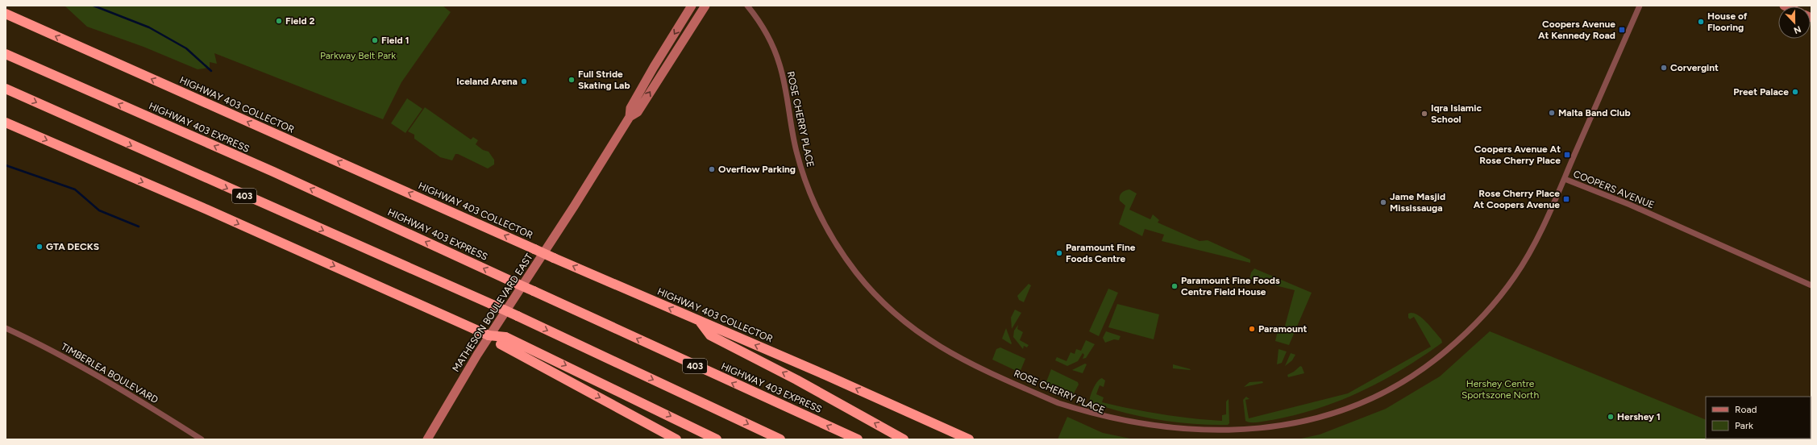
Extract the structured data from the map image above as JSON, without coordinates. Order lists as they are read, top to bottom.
{
  "streets": {
    "highway": ["HIGHWAY 403 COLLECTOR", "HIGHWAY 403 EXPRESS", "403"],
    "street": [
      "ROSE CHERRY PLACE",
      "COOPERS AVENUE",
      "MATHESON BOULEVARD EAST",
      "TIMBERLEA BOULEVARD"
    ]
  },
  "parks": ["Parkway Belt Park", "Hershey Centre Sportszone North"],
  "places": {
    "other": [
      "Field 2",
      "House of Flooring",
      "Field 1",
      "Corvergint",
      "Full Stride Skating Lab",
      "Iceland Arena",
      "Preet Palace",
      "Malta Band Club",
      "Iqra Islamic School",
      "Overflow Parking",
      "Jame Masjid Mississauga",
      "GTA DECKS",
      "Paramount Fine Foods Centre",
      "Paramount Fine Foods Centre Field House",
      "Paramount",
      "Hershey 1"
    ],
    "transit": ["Coopers Avenue At Kennedy Road", "Coopers Avenue At Rose Cherry Place", "Rose Cherry Place At Coopers Avenue"]
  },
  "legend": ["Road", "Park"],
  "north": "bottom"
}
